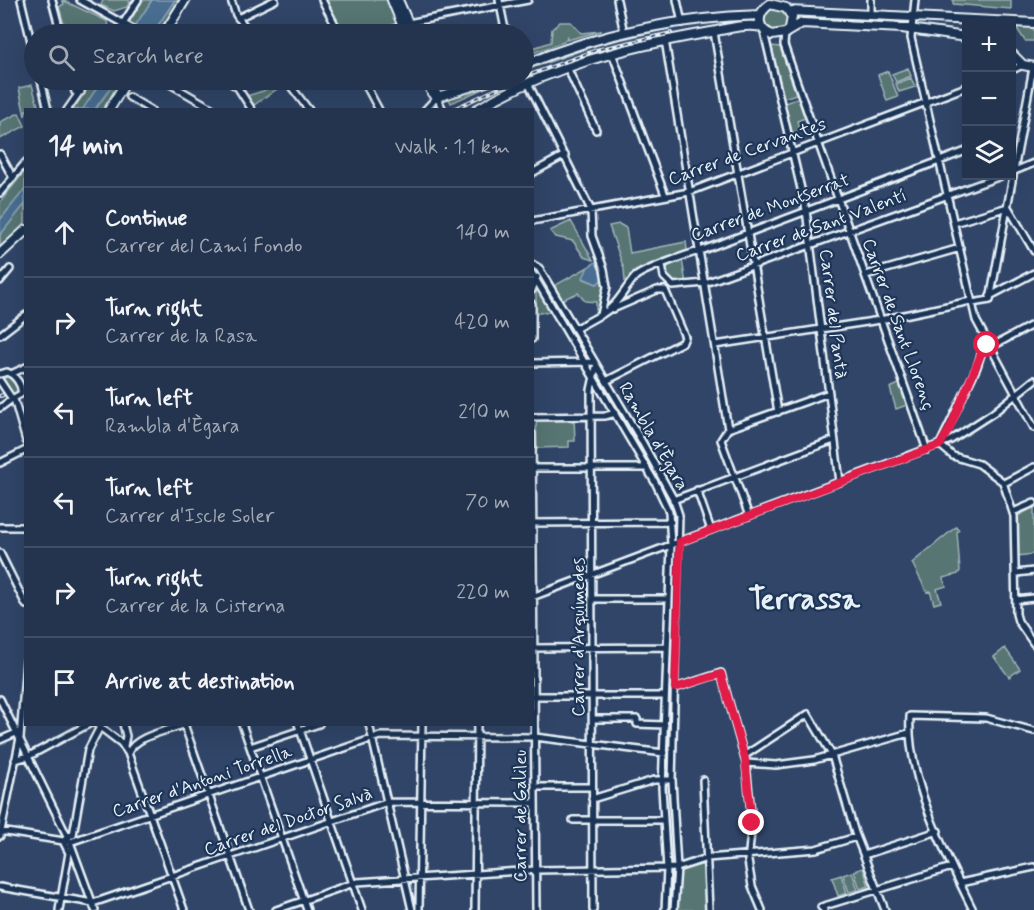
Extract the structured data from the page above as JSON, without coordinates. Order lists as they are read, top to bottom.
{
  "streets": {
    "street": [
      "Carrer de Cervantes",
      "Carrer de Montserrat",
      "Carrer de Sant Valentí",
      "Carrer del Pantà",
      "Carrer de Sant Llorenç",
      "Rambla d'Ègara",
      "Carrer d'Arquímedes",
      "Carrer d'Antoni Torrella",
      "Carrer de Galileu",
      "Carrer del Doctor Salvà"
    ]
  },
  "crossings": [
    ["Carrer de Cervantes", "Carrer del Pantà"],
    ["Carrer de Cervantes", "Carrer de Sant Llorenç"],
    ["Carrer de Montserrat", "Carrer de Sant Valentí"],
    ["Carrer de Montserrat", "Carrer del Pantà"],
    ["Carrer de Montserrat", "Carrer de Sant Llorenç"],
    ["Carrer de Sant Valentí", "Carrer del Pantà"],
    ["Carrer de Sant Valentí", "Carrer de Sant Llorenç"],
    ["Carrer del Pantà", "Carrer de Sant Llorenç"],
    ["Rambla d'Ègara", "Carrer d'Arquímedes"],
    ["Rambla d'Ègara", "Carrer d'Antoni Torrella"],
    ["Carrer d'Arquímedes", "Carrer d'Antoni Torrella"],
    ["Carrer d'Antoni Torrella", "Carrer de Galileu"],
    ["Carrer de Galileu", "Carrer del Doctor Salvà"]
  ],
  "districts": ["Terrassa"],
  "page": {
    "map_buttons": ["+", "−"],
    "search": "Search here",
    "heading": ["14 min", "Walk · 1.1 km"],
    "list": [
      ["Continue", "Carrer del Camí Fondo", "140 m"],
      ["Turn right", "Carrer de la Rasa", "420 m"],
      ["Turn left", "Rambla d'Ègara", "210 m"],
      ["Turn left", "Carrer d'Iscle Soler", "70 m"],
      ["Turn right", "Carrer de la Cisterna", "220 m"],
      "Arrive at destination"
    ]
  }
}
